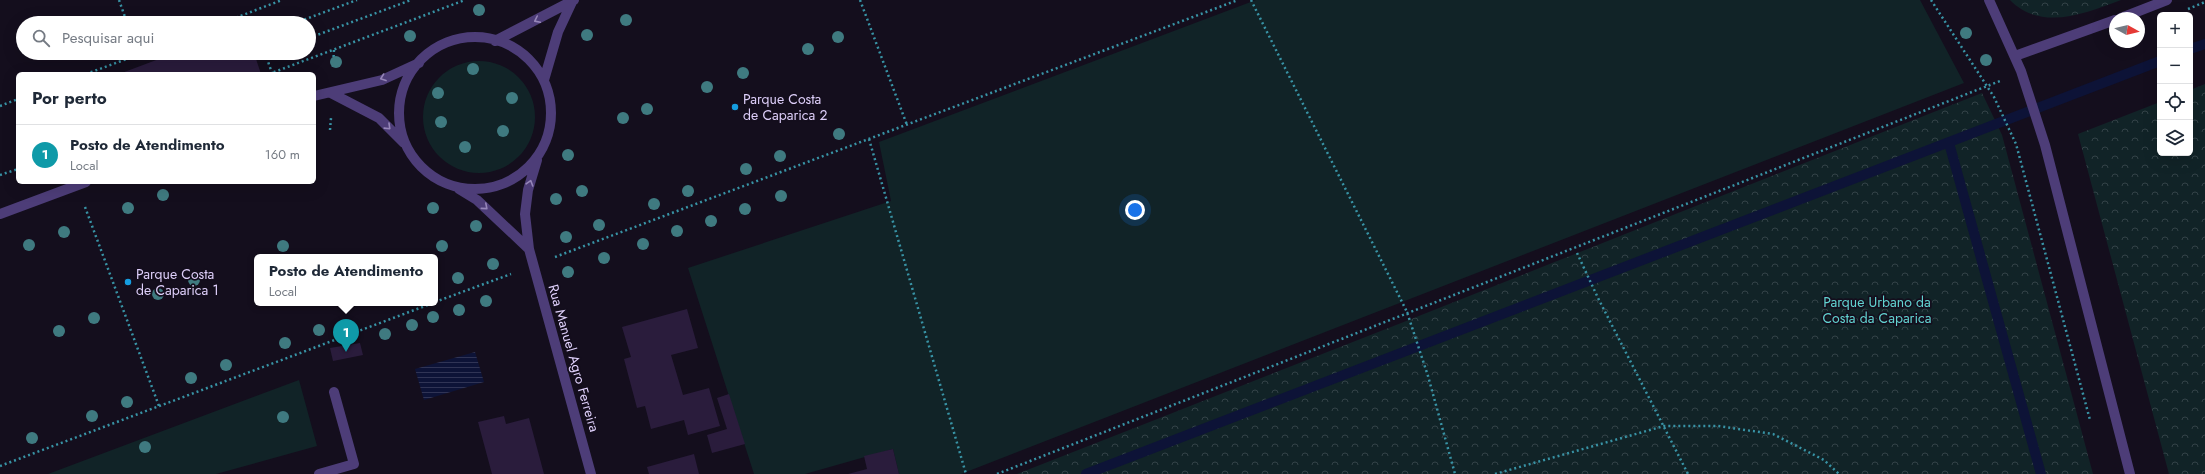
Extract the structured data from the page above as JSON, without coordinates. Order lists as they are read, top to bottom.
{
  "streets": {
    "street": ["Rua Manuel Agro Ferreira"]
  },
  "parks": ["Parque Urbano da Costa da Caparica"],
  "places": ["Parque Costa de Caparica 2", "Parque Costa de Caparica 1"],
  "north": "right",
  "page": {
    "map_buttons": ["+", "−"],
    "search": "Pesquisar aqui",
    "heading": "Por perto",
    "list": [
      {
        "mark": "1",
        "name": "Posto de Atendimento",
        "note": "Local",
        "value": "160 m"
      }
    ],
    "popup": ["Posto de Atendimento", "Local"],
    "pins": "1"
  }
}
